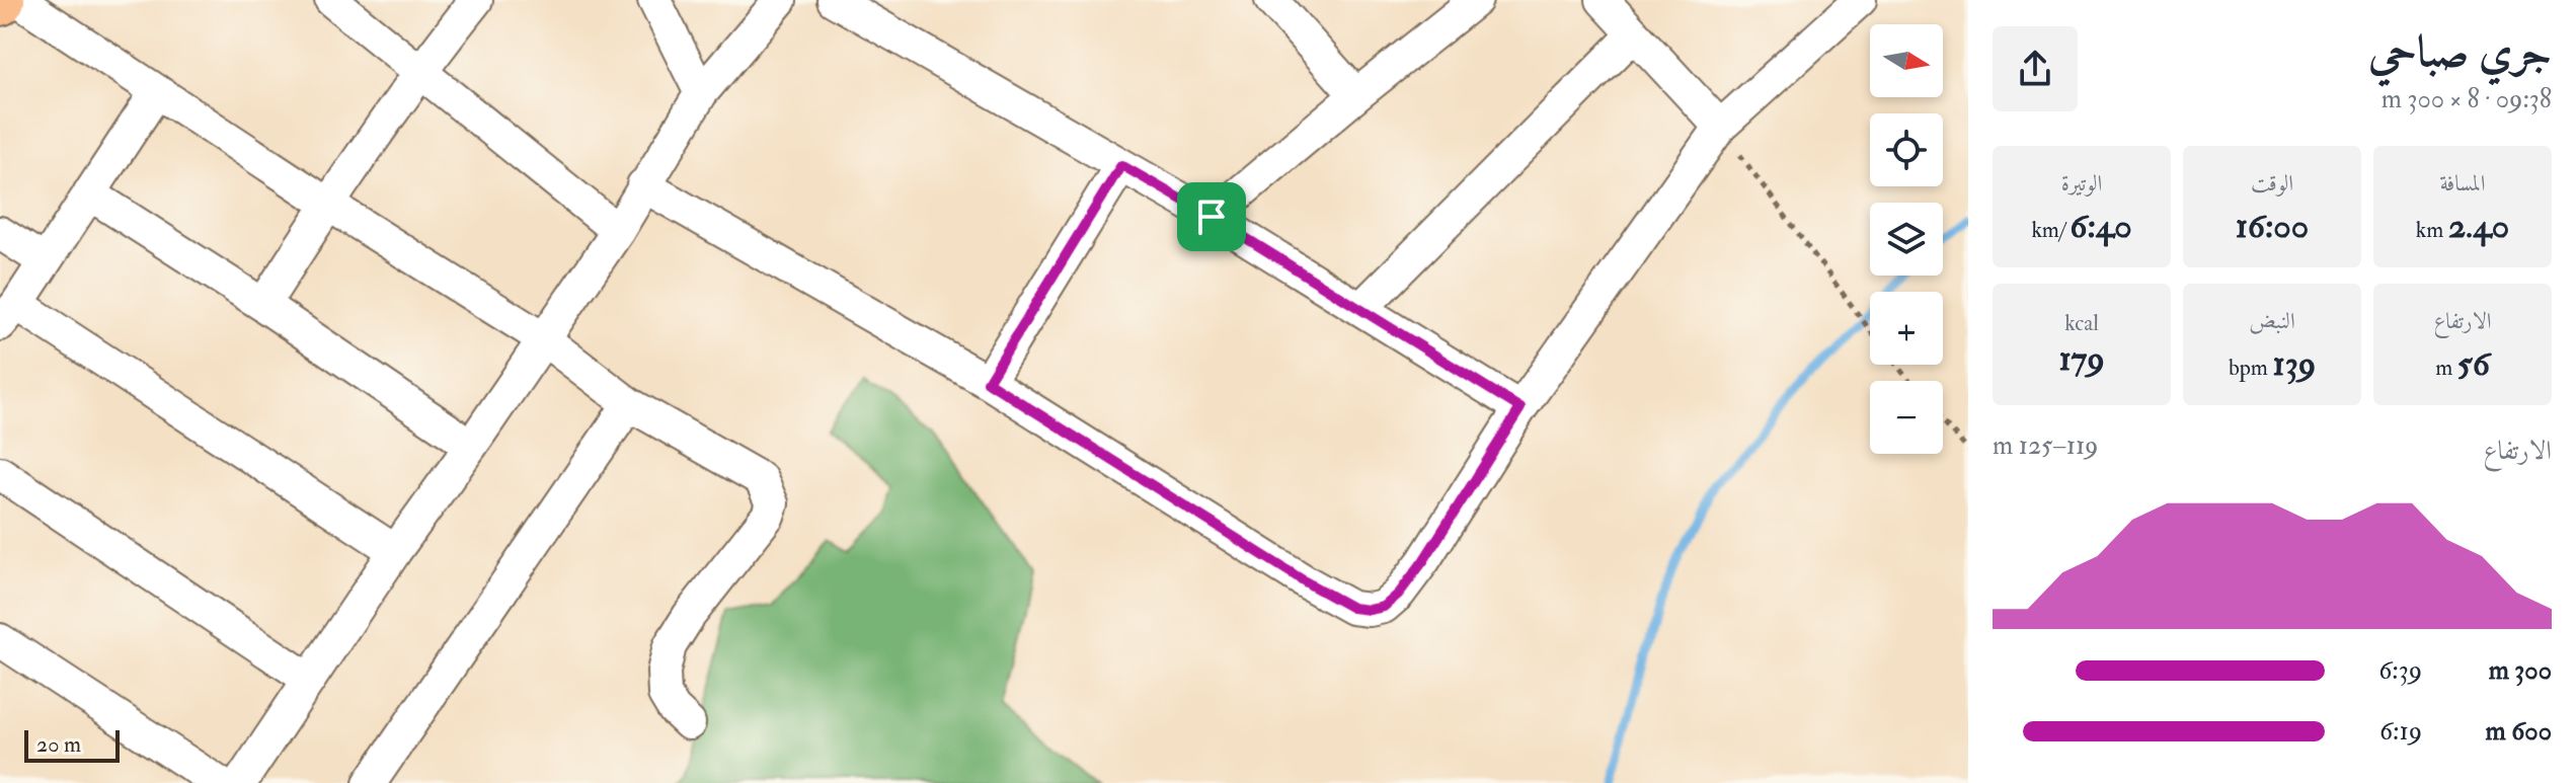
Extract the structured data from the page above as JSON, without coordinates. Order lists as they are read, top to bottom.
{
  "scale_bar": "20 m",
  "north": "right",
  "page": {
    "heading": ["جري صباحي", "09:38 · 8 × 300 m"],
    "map_buttons": ["+", "−"],
    "stats": [
      ["المسافة", "2.40 km"],
      ["الوقت", "16:00"],
      ["الوتيرة", "6:40 /km"],
      ["الارتفاع", "56 m"],
      ["النبض", "139 bpm"],
      ["kcal", "179"]
    ],
    "chart": ["الارتفاع", "119–125 m"],
    "list": [
      {
        "name": "300 m",
        "note": "6:39"
      },
      {
        "name": "600 m",
        "note": "6:19"
      }
    ],
    "scale": "20 m"
  }
}
